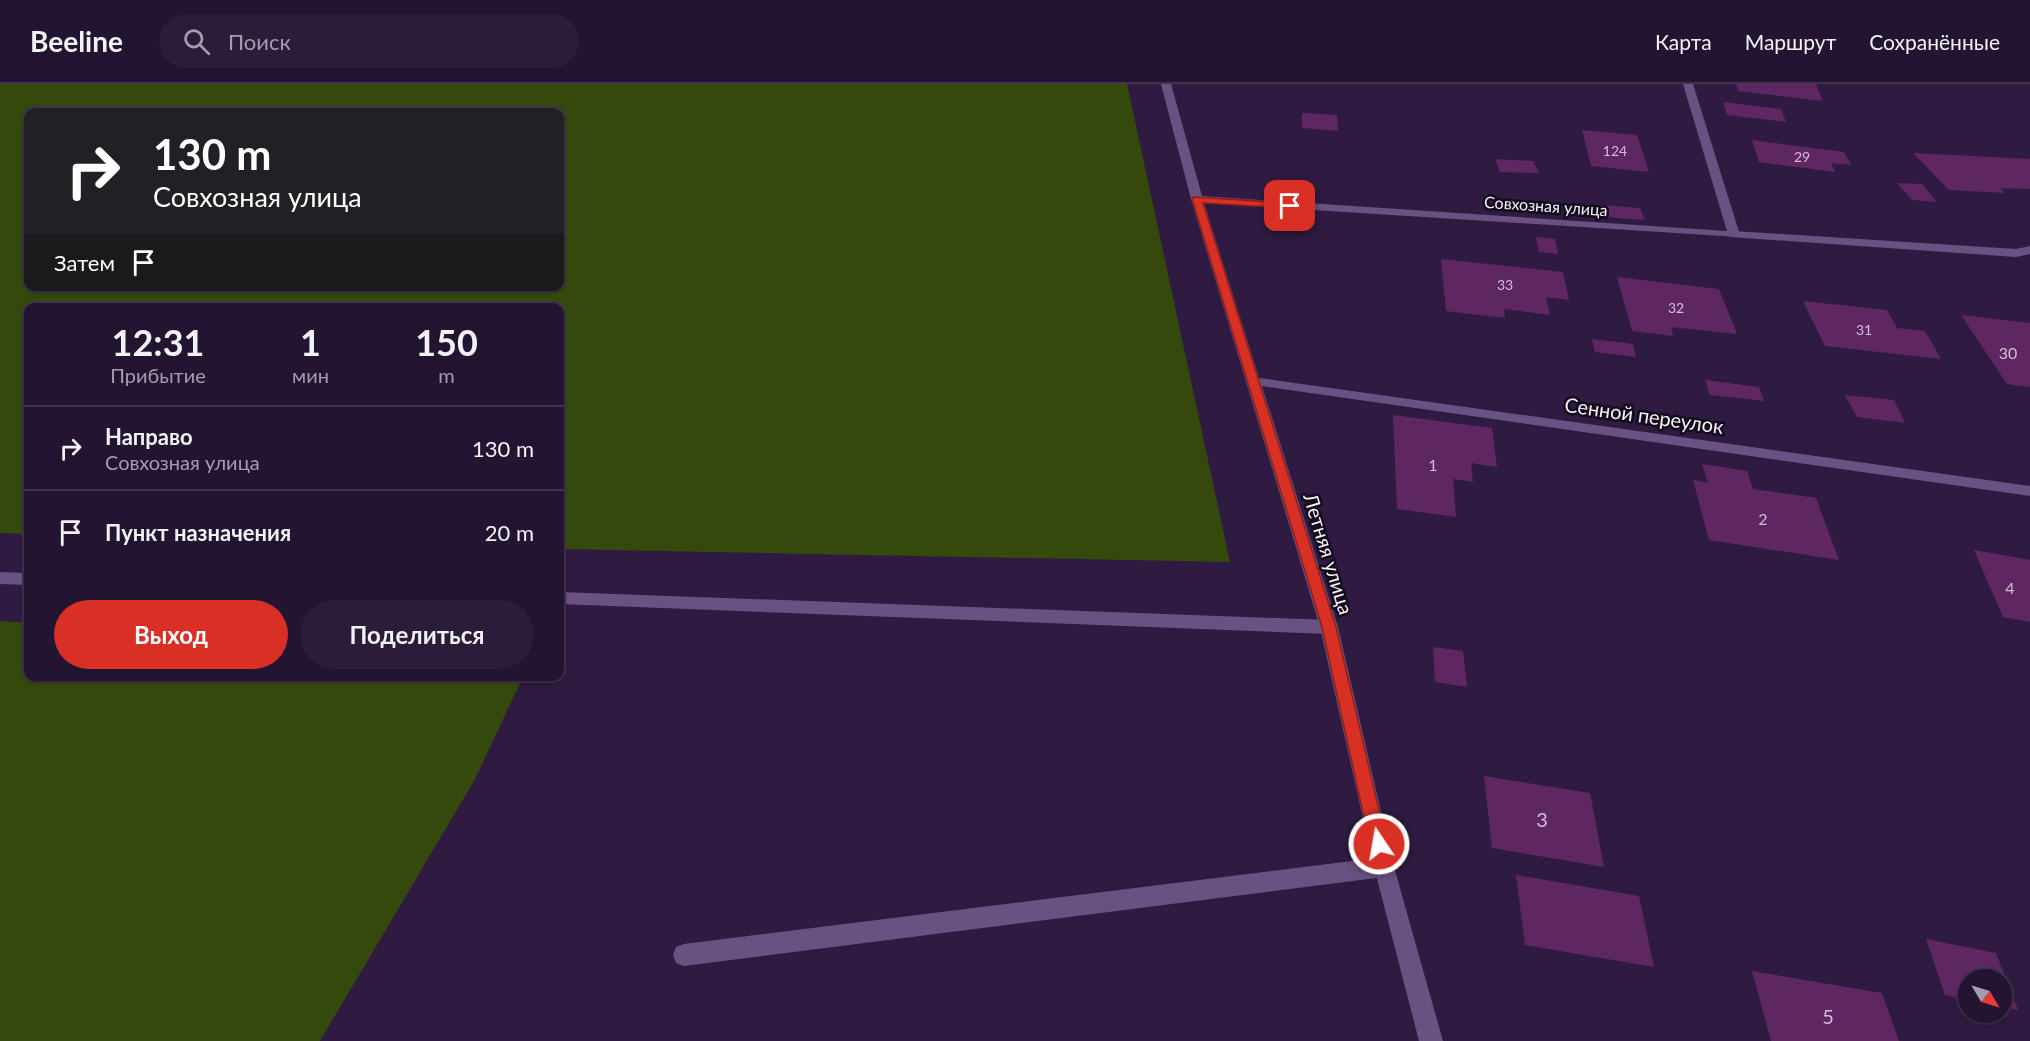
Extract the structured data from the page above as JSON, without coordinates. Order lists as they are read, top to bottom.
{
  "streets": {
    "street": ["Совхозная улица", "Сенной переулок", "Летняя улица"]
  },
  "crossings": [
    ["Совхозная улица", "Летняя улица"],
    ["Сенной переулок", "Летняя улица"]
  ],
  "house_numbers": [
    "124",
    "29",
    "33",
    "32",
    "31",
    "30",
    "1",
    "2",
    "4",
    "3",
    "5"
  ],
  "north": "bottom right",
  "page": {
    "header": "Beeline",
    "search": "Поиск",
    "nav": ["Карта", "Маршрут", "Сохранённые"],
    "turn": ["130 m", "Совхозная улица"],
    "then": "Затем",
    "eta": [
      "12:31",
      "Прибытие",
      "1",
      "мин",
      "150",
      "m"
    ],
    "list": [
      {
        "name": "Направо",
        "note": "Совхозная улица",
        "value": "130 m"
      },
      {
        "name": "Пункт назначения",
        "value": "20 m"
      }
    ],
    "buttons": ["Выход", "Поделиться"]
  }
}
